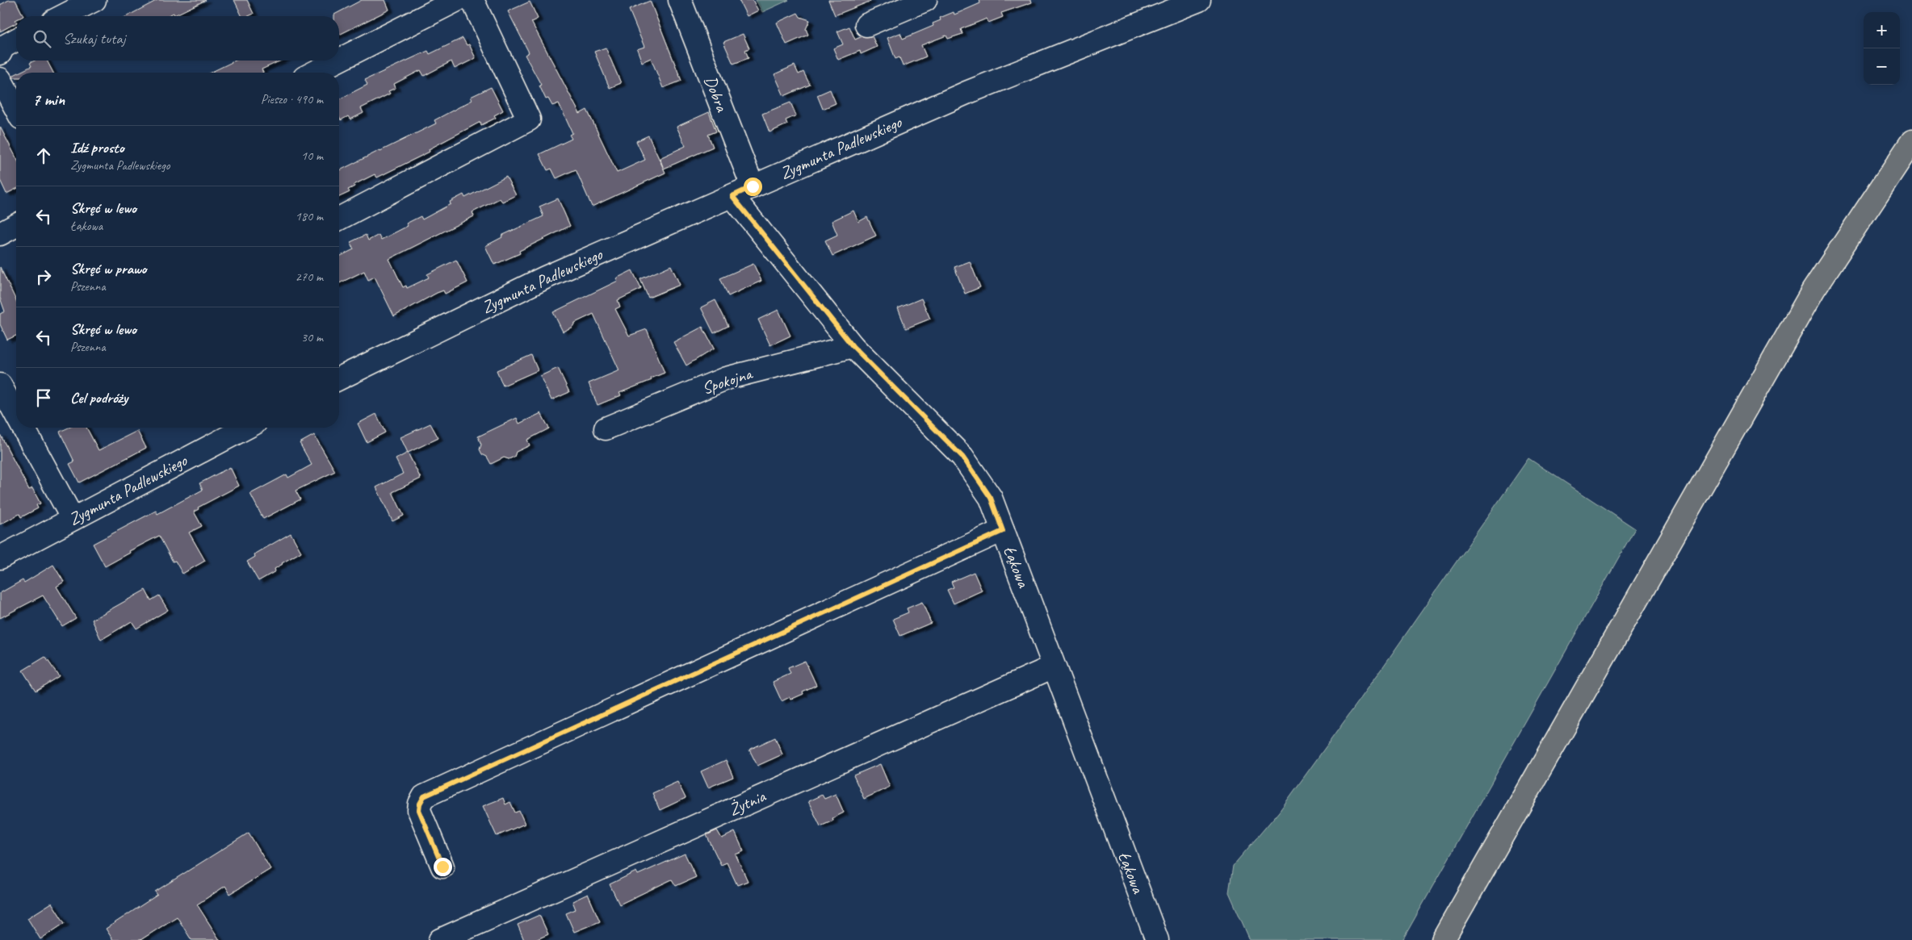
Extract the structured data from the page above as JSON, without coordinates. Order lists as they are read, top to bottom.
{
  "streets": {
    "street": [
      "Dobra",
      "Zygmunta Padlewskiego",
      "Spokojna",
      "Łąkowa",
      "Żytnia"
    ]
  },
  "crossings": [
    ["Dobra", "Zygmunta Padlewskiego"],
    ["Zygmunta Padlewskiego", "Łąkowa"],
    ["Spokojna", "Łąkowa"],
    ["Łąkowa", "Żytnia"]
  ],
  "page": {
    "map_buttons": ["+", "−"],
    "search": "Szukaj tutaj",
    "heading": ["7 min", "Pieszo · 490 m"],
    "list": [
      ["Idź prosto", "Zygmunta Padlewskiego", "10 m"],
      ["Skręć w lewo", "Łąkowa", "180 m"],
      ["Skręć w prawo", "Pszenna", "270 m"],
      ["Skręć w lewo", "Pszenna", "30 m"],
      "Cel podróży"
    ]
  }
}
